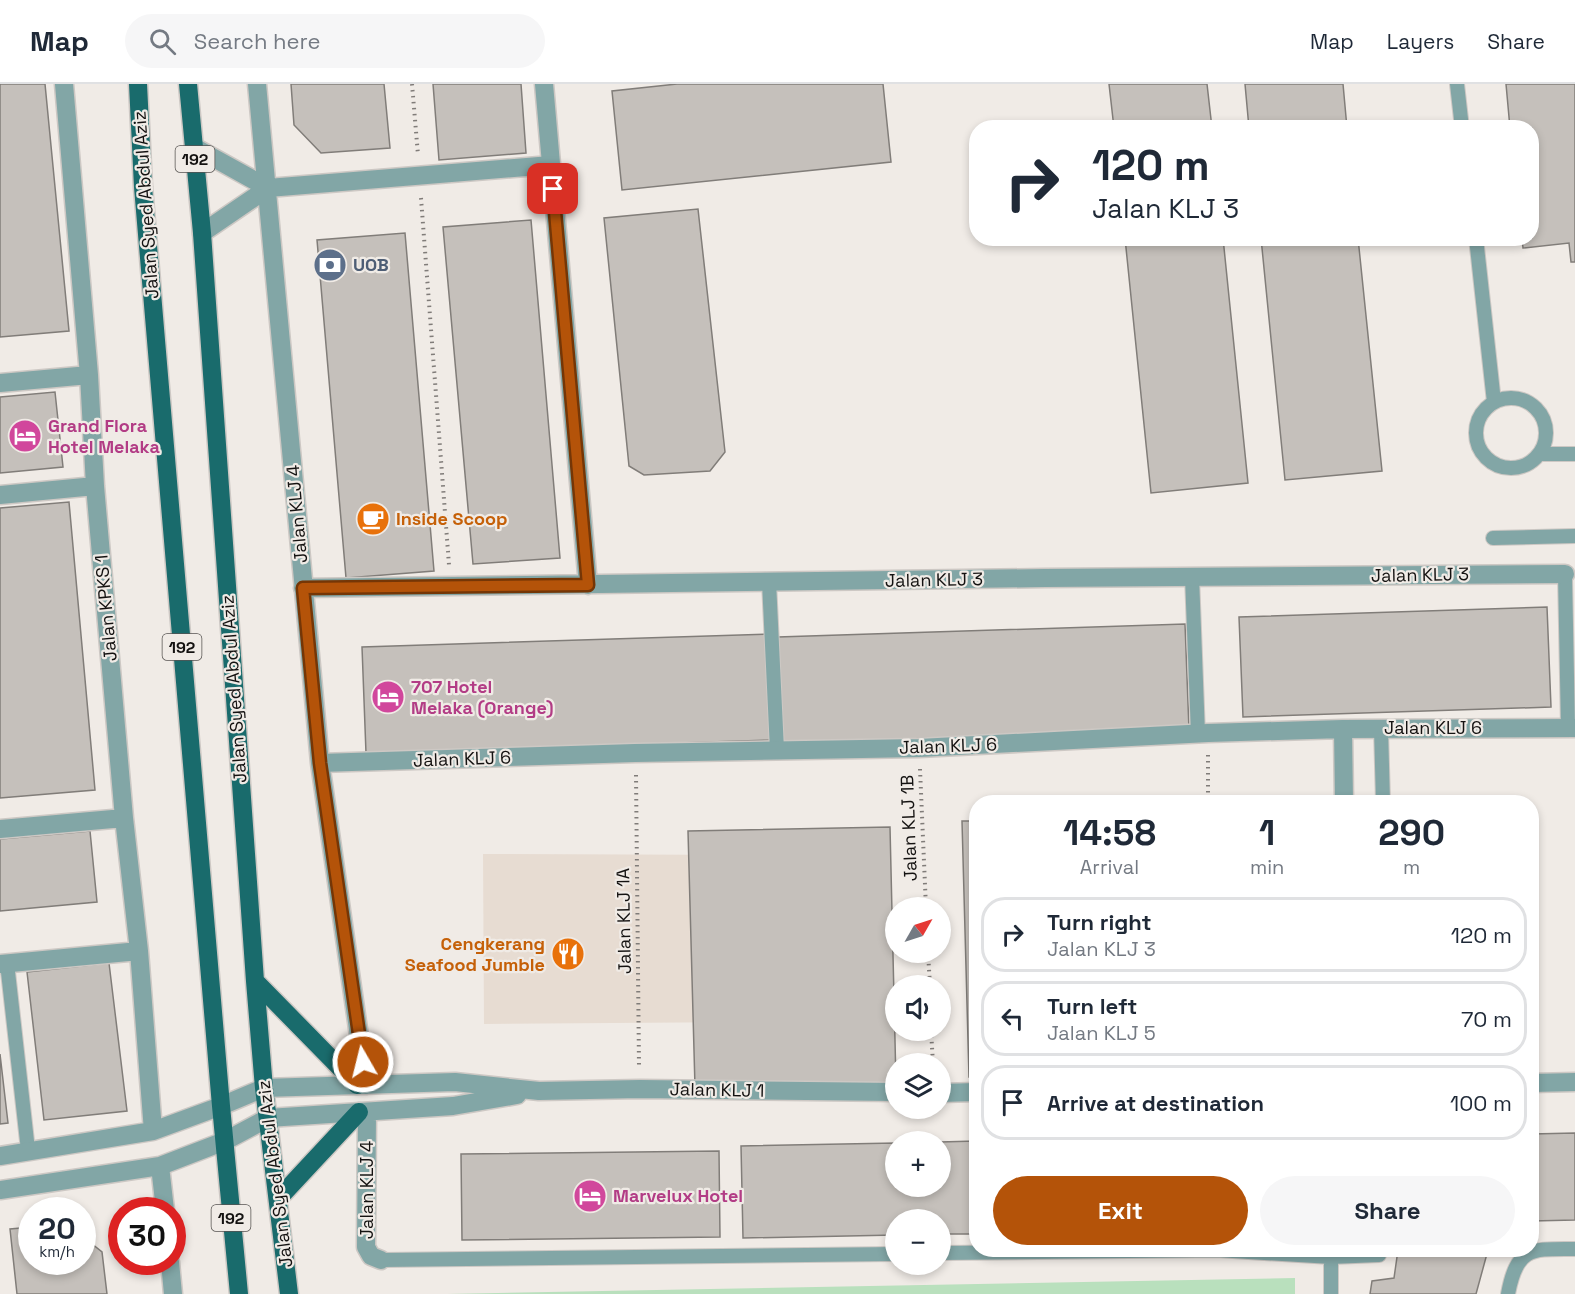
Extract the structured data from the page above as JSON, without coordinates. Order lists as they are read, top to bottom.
{
  "streets": {
    "main road": ["192", "Jalan Syed Abdul Aziz"],
    "street": [
      "Jalan KLJ 4",
      "Jalan KLJ 3",
      "Jalan KPKS 1",
      "Jalan KLJ 6",
      "Jalan KLJ 1"
    ],
    "path": ["Jalan KLJ 1B", "Jalan KLJ 1A"]
  },
  "crossings": [
    ["Jalan Syed Abdul Aziz", "Jalan KLJ 1"],
    ["Jalan KLJ 4", "Jalan KLJ 3"],
    ["Jalan KLJ 4", "Jalan KLJ 6"],
    ["Jalan KLJ 4", "Jalan KLJ 1"],
    ["Jalan KLJ 6", "Jalan KLJ 1B"],
    ["Jalan KLJ 6", "Jalan KLJ 1A"],
    ["Jalan KLJ 1A", "Jalan KLJ 1"]
  ],
  "places": {
    "bank": ["UOB"],
    "hotel": ["Grand Flora Hotel Melaka", "707 Hotel Melaka (Orange)", "Marvelux Hotel"],
    "cafe": ["Inside Scoop"],
    "restaurant": ["Cengkerang Seafood Jumble"]
  },
  "north": "top right",
  "page": {
    "header": "Map",
    "search": "Search here",
    "nav": ["Map", "Layers", "Share"],
    "turn": ["120 m", "Jalan KLJ 3"],
    "eta": [
      "14:58",
      "Arrival",
      "1",
      "min",
      "290",
      "m"
    ],
    "map_buttons": ["+", "−"],
    "list": [
      {
        "name": "Turn right",
        "note": "Jalan KLJ 3",
        "value": "120 m"
      },
      {
        "name": "Turn left",
        "note": "Jalan KLJ 5",
        "value": "70 m"
      },
      {
        "name": "Arrive at destination",
        "value": "100 m"
      }
    ],
    "buttons": ["Exit", "Share"],
    "speed": "20 km/h",
    "limit": "30"
  }
}
